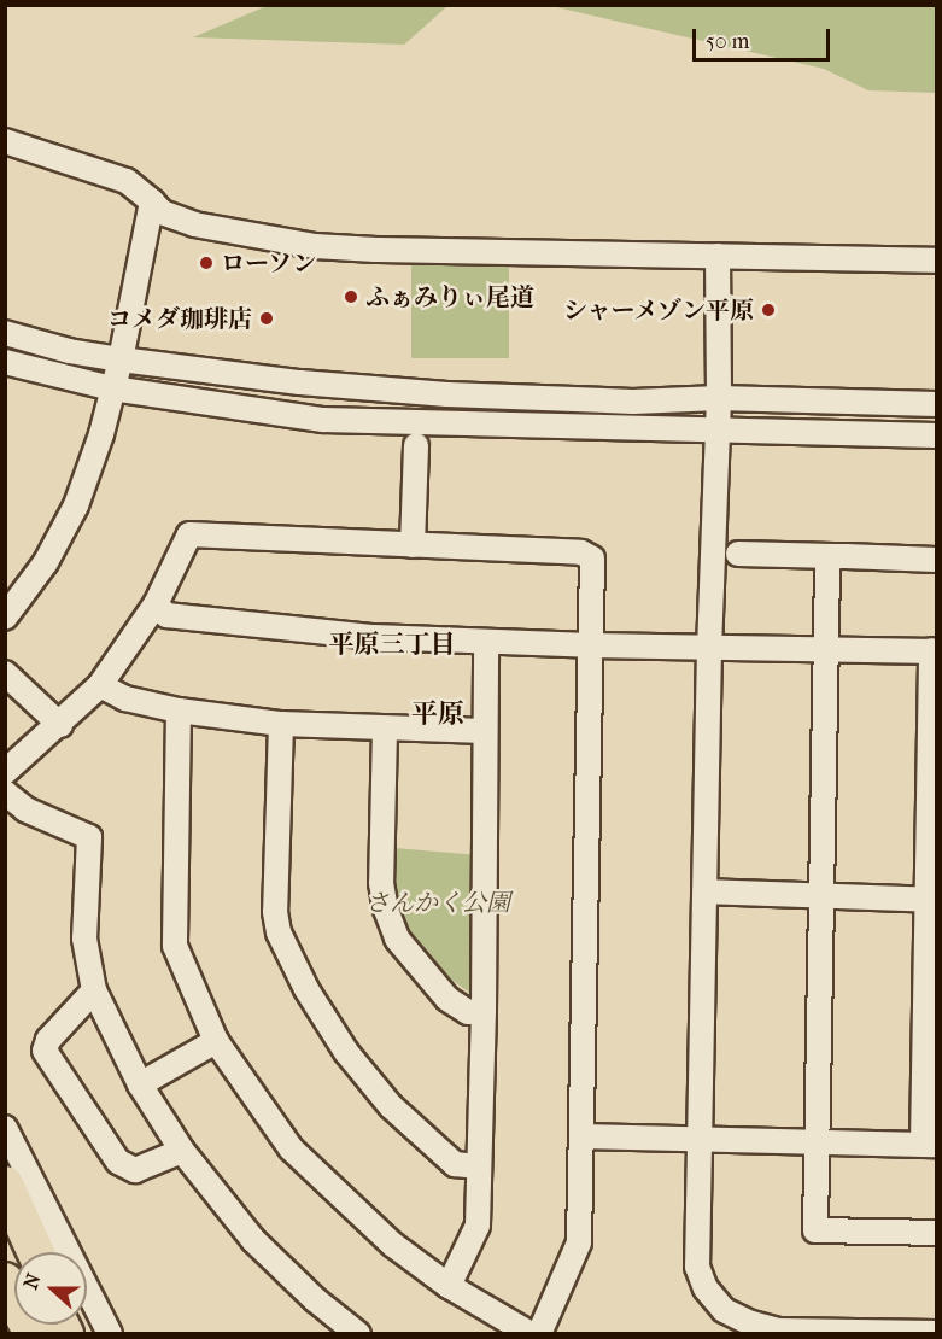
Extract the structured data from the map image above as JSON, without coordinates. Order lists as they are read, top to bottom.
{
  "districts": ["平原三丁目", "平原"],
  "parks": ["さんかく公園"],
  "places": [
    "ローソン",
    "ふぁみりぃ尾道",
    "シャーメゾン平原",
    "コメダ珈琲店"
  ],
  "scale_bar": "50 m",
  "north": "left"
}
